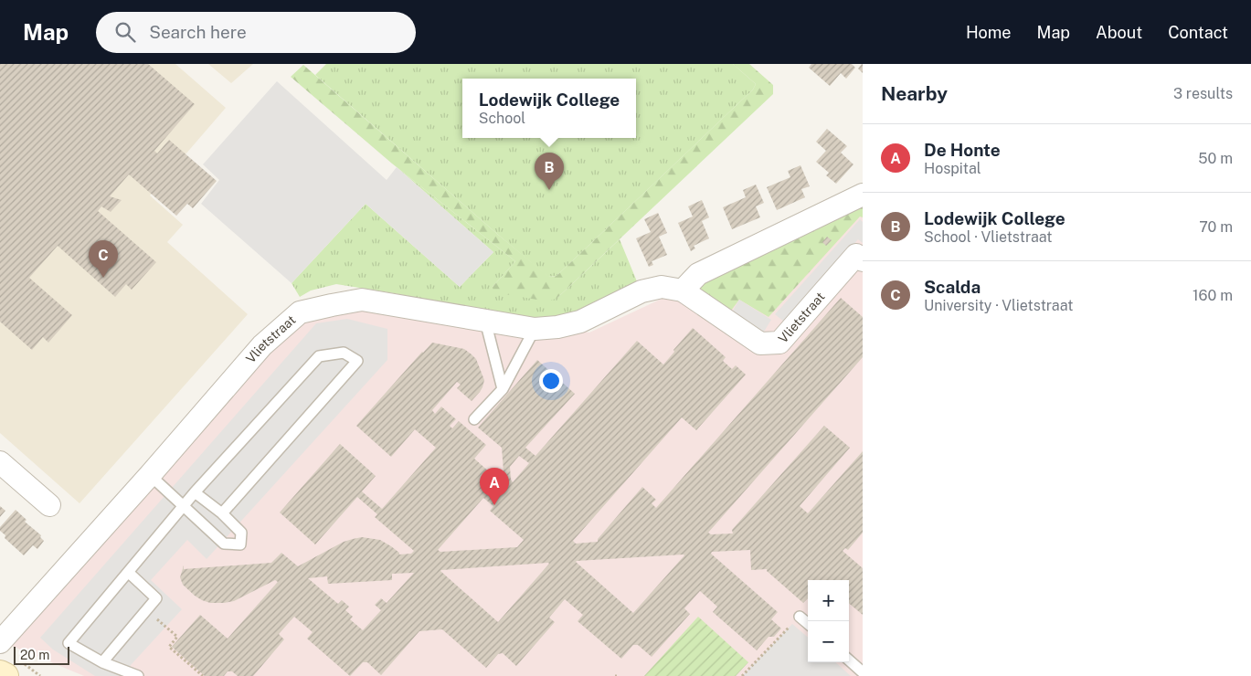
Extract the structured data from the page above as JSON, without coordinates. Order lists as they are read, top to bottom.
{
  "streets": {
    "street": ["Vlietstraat"]
  },
  "scale_bar": "20 m",
  "page": {
    "header": "Map",
    "search": "Search here",
    "nav": [
      "Home",
      "Map",
      "About",
      "Contact"
    ],
    "heading": ["Nearby", "3 results"],
    "popup": ["Lodewijk College", "School"],
    "list": [
      {
        "mark": "A",
        "name": "De Honte",
        "note": "Hospital",
        "value": "50 m"
      },
      {
        "mark": "B",
        "name": "Lodewijk College",
        "note": "School · Vlietstraat",
        "value": "70 m"
      },
      {
        "mark": "C",
        "name": "Scalda",
        "note": "University · Vlietstraat",
        "value": "160 m"
      }
    ],
    "pins": ["B", "C", "A"],
    "map_buttons": ["+", "−"],
    "scale": "20 m"
  }
}
